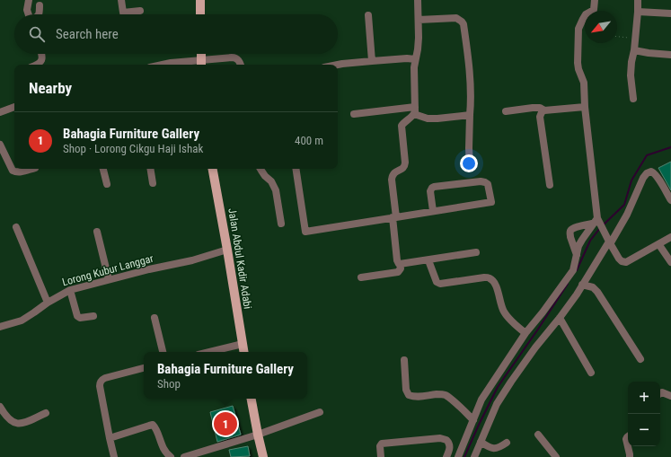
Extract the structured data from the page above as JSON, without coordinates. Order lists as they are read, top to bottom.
{
  "streets": {
    "main road": ["Jalan Abdul Kadir Adabi"],
    "street": ["Lorong Kubur Langgar"]
  },
  "crossings": [
    ["Jalan Abdul Kadir Adabi", "Lorong Kubur Langgar"]
  ],
  "north": "bottom left",
  "page": {
    "search": "Search here",
    "heading": "Nearby",
    "list": [
      {
        "mark": "1",
        "name": "Bahagia Furniture Gallery",
        "note": "Shop · Lorong Cikgu Haji Ishak",
        "value": "400 m"
      }
    ],
    "popup": ["Bahagia Furniture Gallery", "Shop"],
    "map_buttons": ["+", "−"],
    "pins": "1"
  }
}
